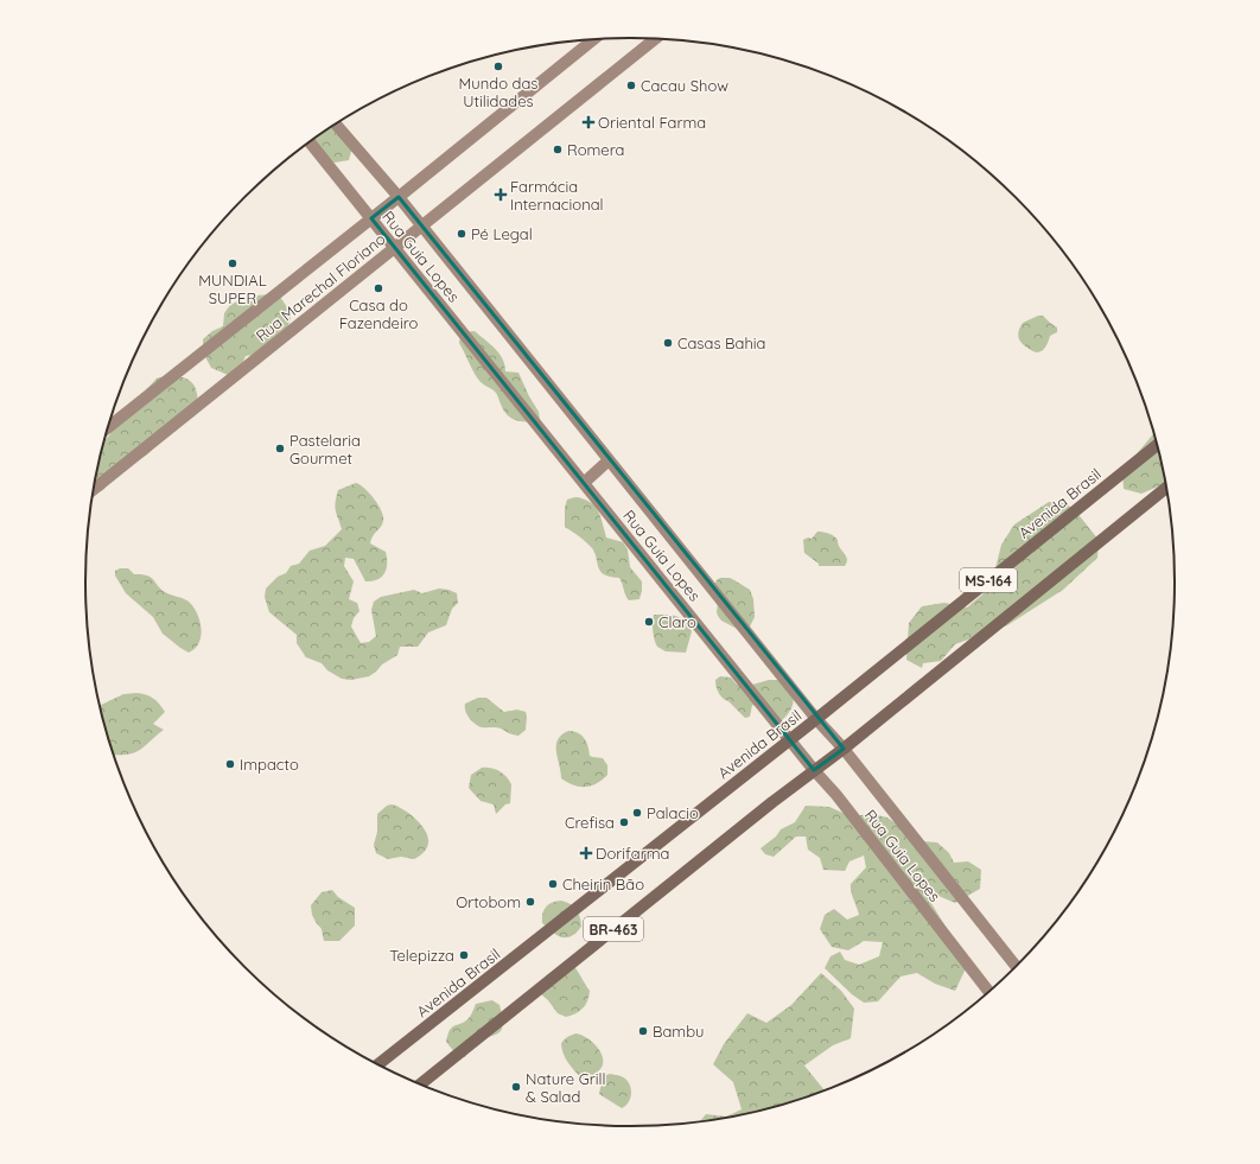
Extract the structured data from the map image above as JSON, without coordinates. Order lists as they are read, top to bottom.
{
  "streets": {
    "main road": [
      "Rua Guia Lopes",
      "Rua Marechal Floriano",
      "Avenida Brasil",
      "MS-164",
      "BR-463"
    ]
  },
  "crossings": [
    ["Rua Guia Lopes", "Rua Marechal Floriano"],
    ["Rua Guia Lopes", "Avenida Brasil"],
    ["Rua Guia Lopes", "MS-164"],
    ["Rua Guia Lopes", "BR-463"],
    ["MS-164", "BR-463"]
  ],
  "places": {
    "other": [
      "Mundo das Utilidades",
      "Cacau Show",
      "Romera",
      "Pé Legal",
      "MUNDIAL SUPER",
      "Casa do Fazendeiro",
      "Casas Bahia",
      "Pastelaria Gourmet",
      "Claro",
      "Impacto",
      "Palacio",
      "Crefisa",
      "Cheirin Bão",
      "Ortobom",
      "Telepizza",
      "Bambu",
      "Nature Grill & Salad"
    ],
    "health": ["Oriental Farma", "Farmácia Internacional", "Dorifarma"]
  }
}
